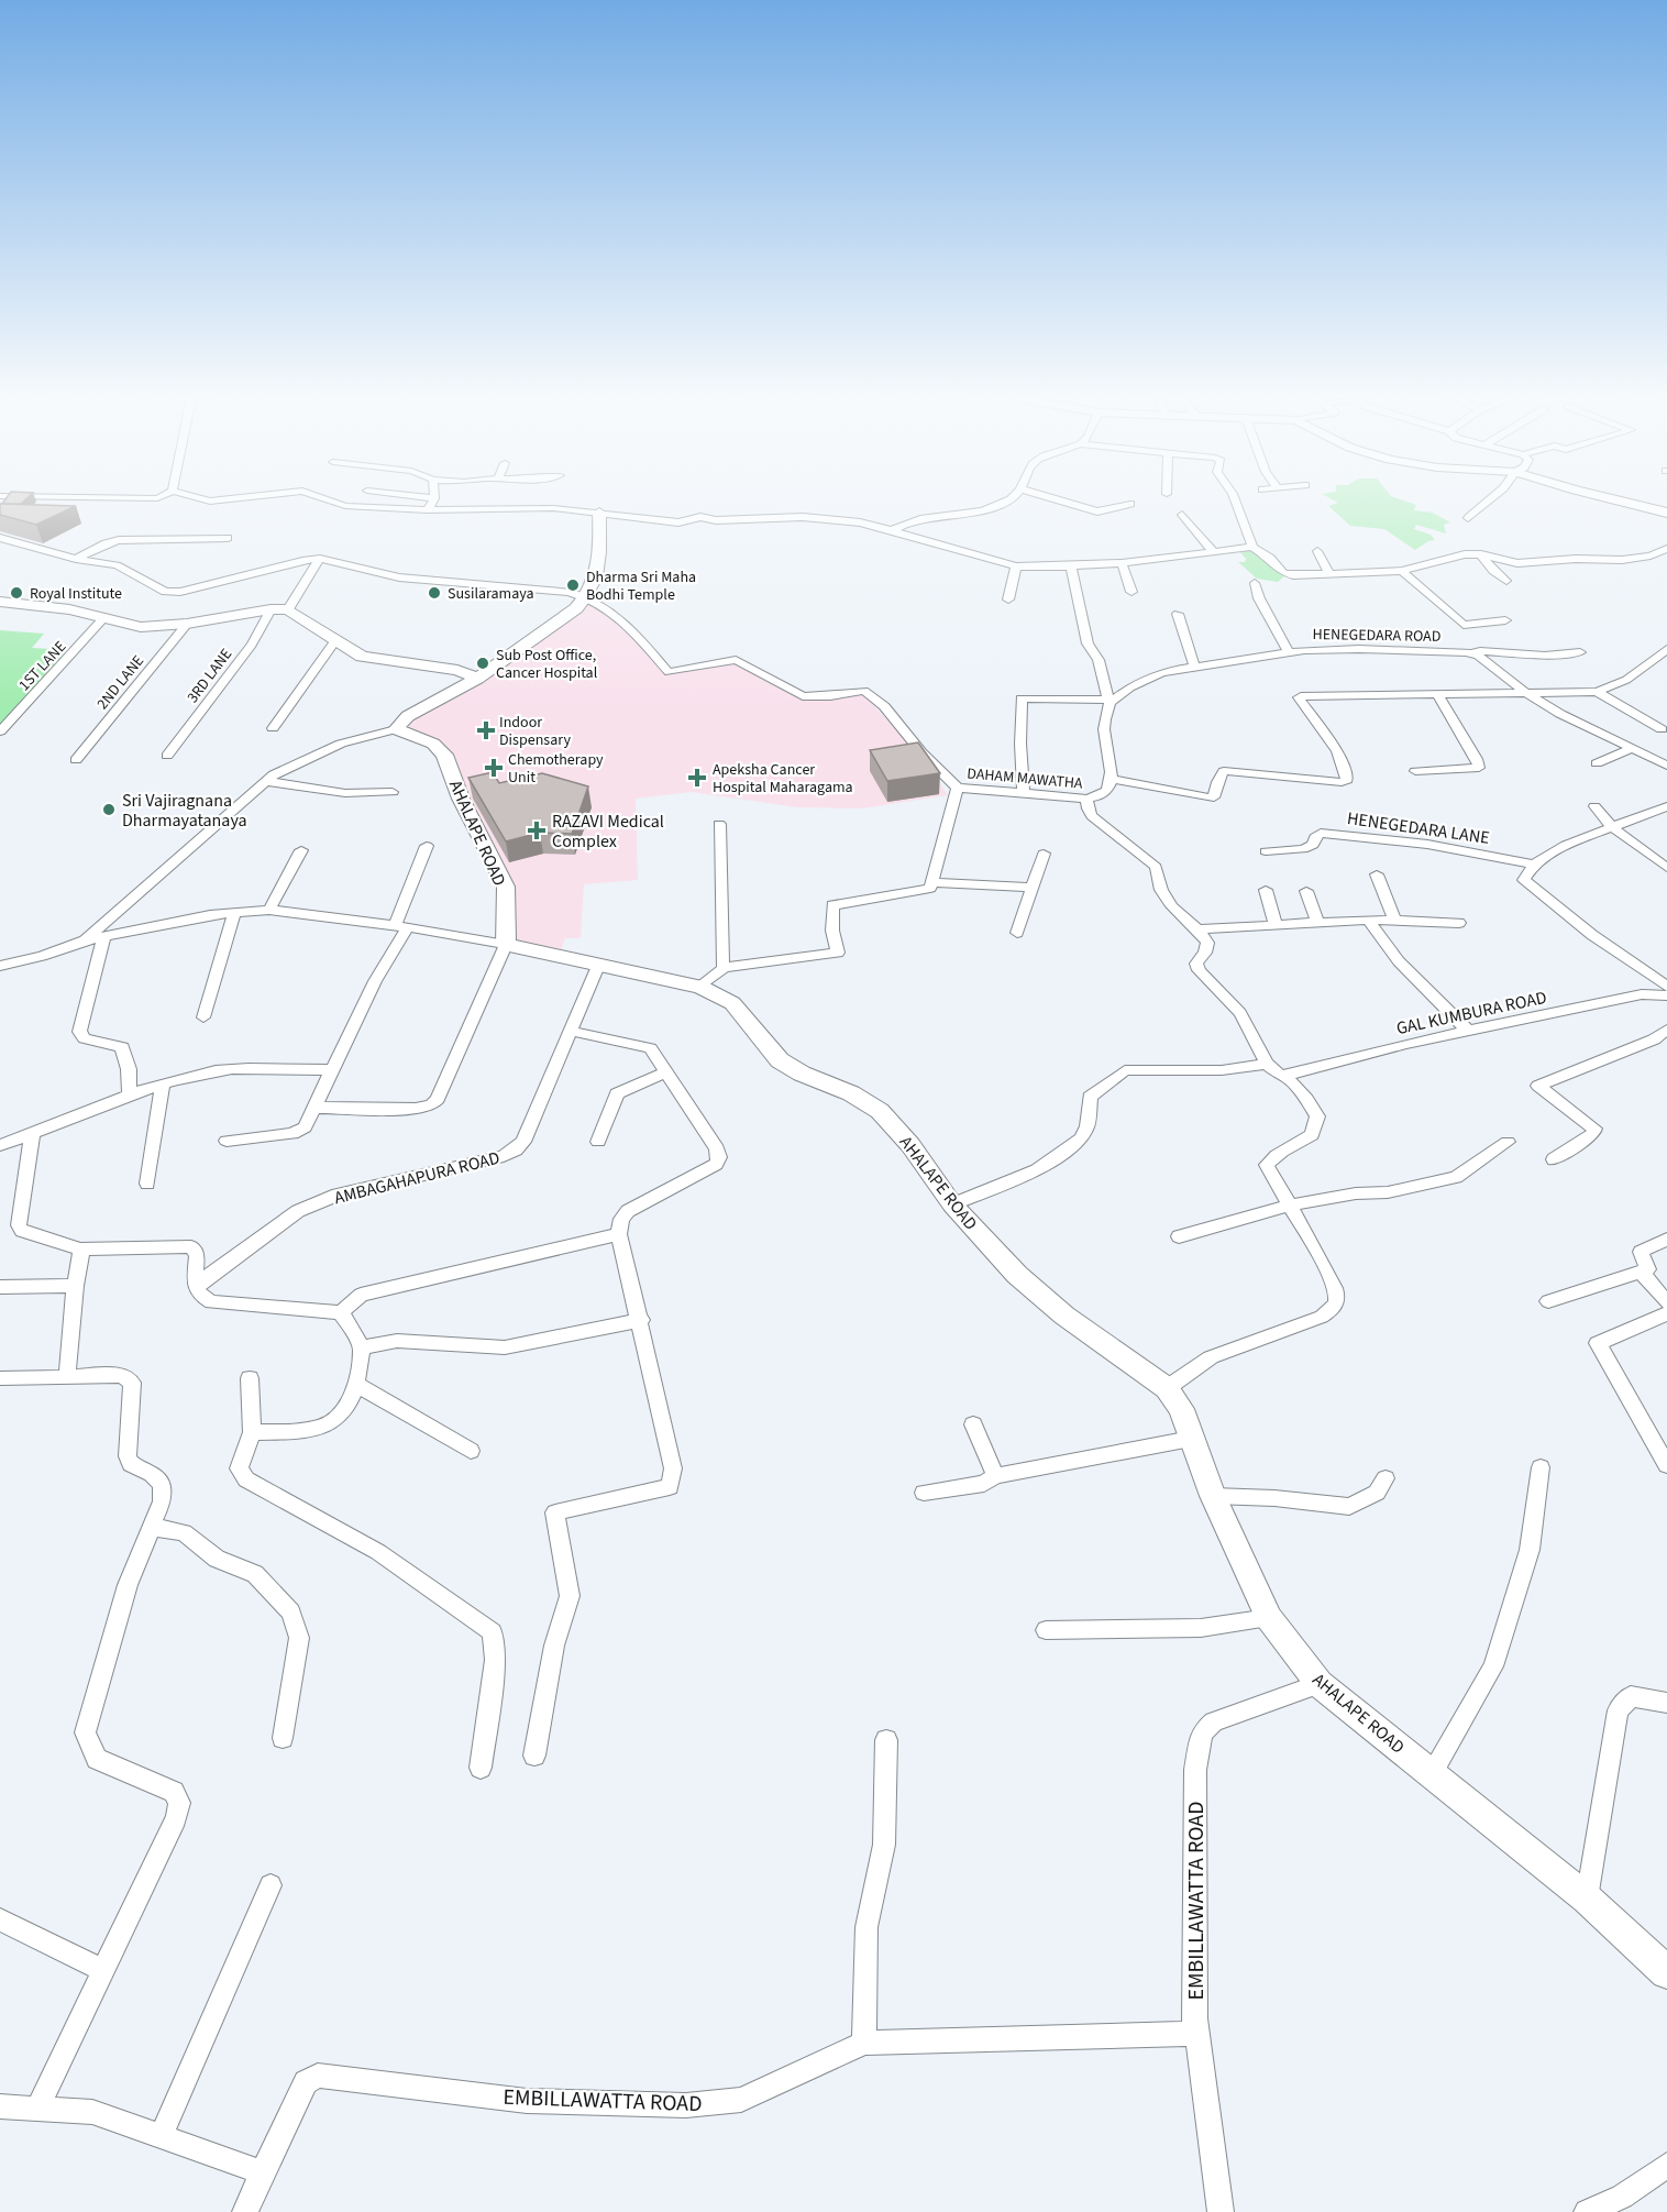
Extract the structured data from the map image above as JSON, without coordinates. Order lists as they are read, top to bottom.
{
  "streets": {
    "street": [
      "HENEGEDARA ROAD",
      "1ST LANE",
      "3RD LANE",
      "2ND LANE",
      "DAHAM MAWATHA",
      "HENEGEDARA LANE",
      "AHALAPE ROAD",
      "GAL KUMBURA ROAD",
      "AMBAGAHAPURA ROAD",
      "EMBILLAWATTA ROAD"
    ]
  },
  "crossings": [
    ["AHALAPE ROAD", "AMBAGAHAPURA ROAD"],
    ["AHALAPE ROAD", "EMBILLAWATTA ROAD"]
  ],
  "places": {
    "other": [
      "Dharma Sri Maha Bodhi Temple",
      "Royal Institute",
      "Susilaramaya",
      "Sub Post Office, Cancer Hospital",
      "Sri Vajiragnana Dharmayatanaya"
    ],
    "health": [
      "Indoor Dispensary",
      "Chemotherapy Unit",
      "Apeksha Cancer Hospital Maharagama",
      "RAZAVI Medical Complex"
    ]
  }
}
